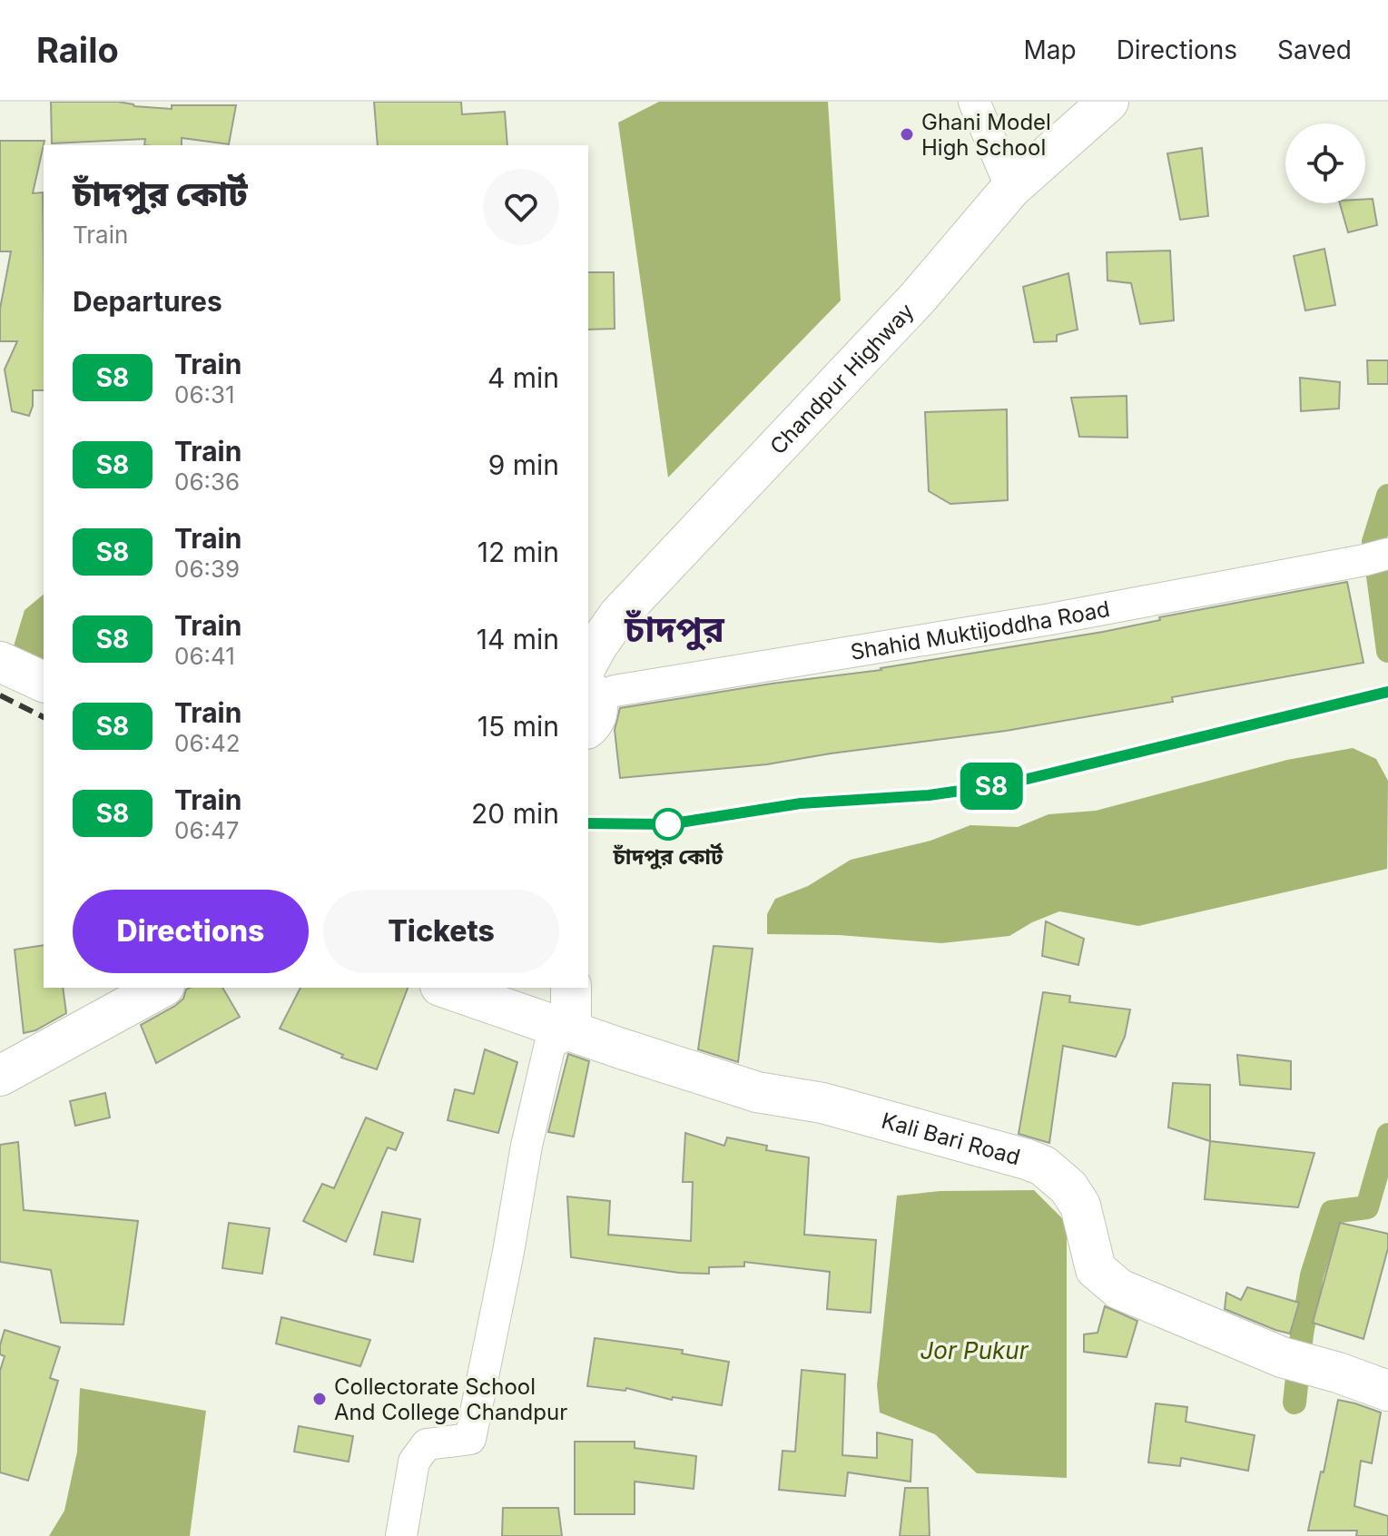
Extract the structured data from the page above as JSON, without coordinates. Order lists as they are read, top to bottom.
{
  "streets": {
    "main road": ["Chandpur Highway", "Kali Bari Road"],
    "street": ["Shahid Muktijoddha Road"]
  },
  "crossings": [
    ["Chandpur Highway", "Shahid Muktijoddha Road"]
  ],
  "districts": ["চাঁদপুর"],
  "water": ["Jor Pukur"],
  "places": ["Ghani Model High School", "চাঁদপুর কোর্ট", "Collectorate School And College Chandpur"],
  "page": {
    "header": "Railo",
    "nav": ["Map", "Directions", "Saved"],
    "on_map": "S8",
    "heading": [
      ["চাঁদপুর কোর্ট", "Train"],
      "Departures"
    ],
    "list": [
      {
        "mark": "S8",
        "name": "Train",
        "note": "06:31",
        "value": "4 min"
      },
      {
        "mark": "S8",
        "name": "Train",
        "note": "06:36",
        "value": "9 min"
      },
      {
        "mark": "S8",
        "name": "Train",
        "note": "06:39",
        "value": "12 min"
      },
      {
        "mark": "S8",
        "name": "Train",
        "note": "06:41",
        "value": "14 min"
      },
      {
        "mark": "S8",
        "name": "Train",
        "note": "06:42",
        "value": "15 min"
      },
      {
        "mark": "S8",
        "name": "Train",
        "note": "06:47",
        "value": "20 min"
      }
    ],
    "buttons": ["Directions", "Tickets"]
  }
}
